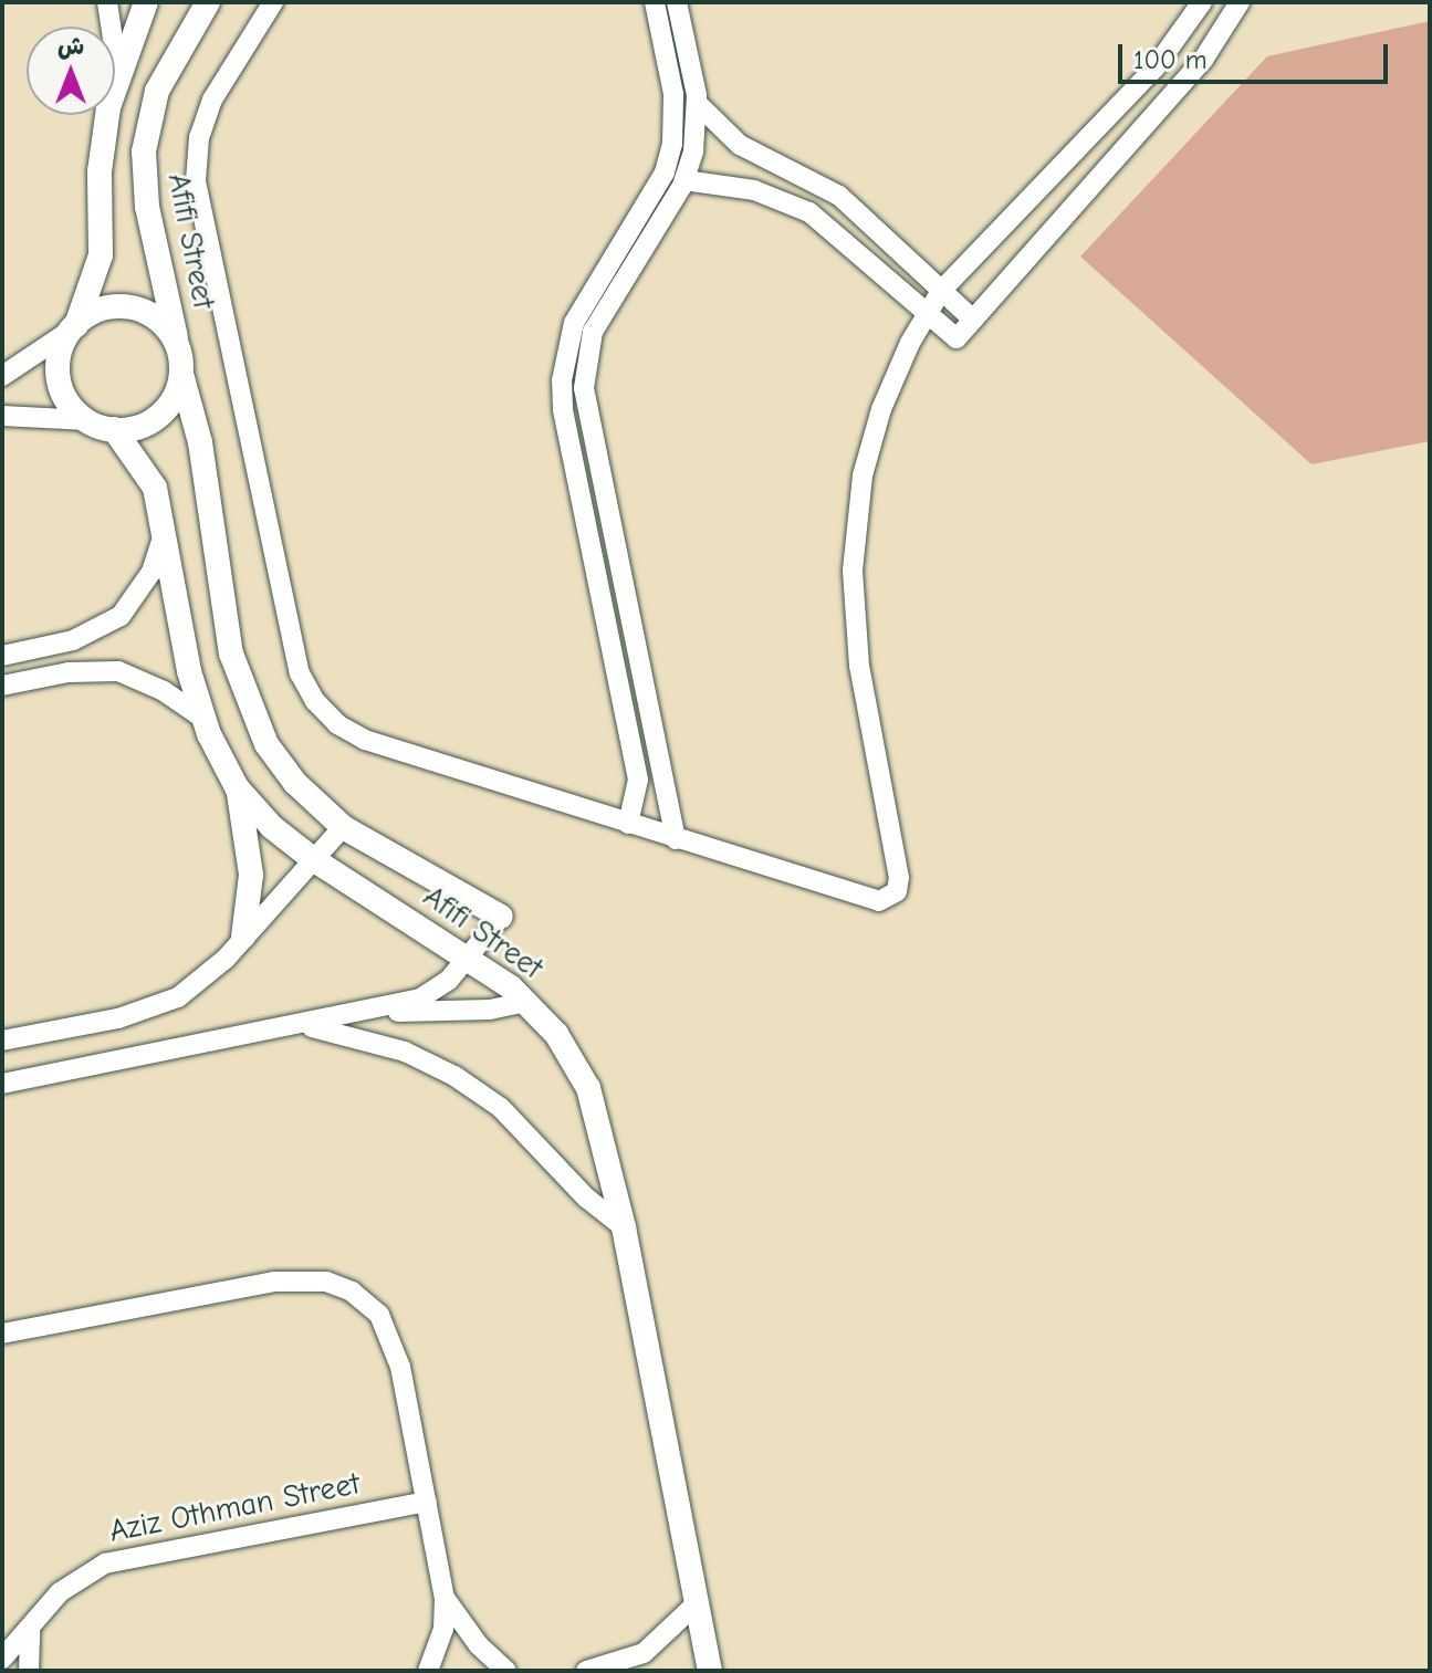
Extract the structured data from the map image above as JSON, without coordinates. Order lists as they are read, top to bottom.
{
  "streets": {
    "street": ["Afifi Street", "Aziz Othman Street"]
  },
  "scale_bar": "100 m",
  "north": "top"
}
